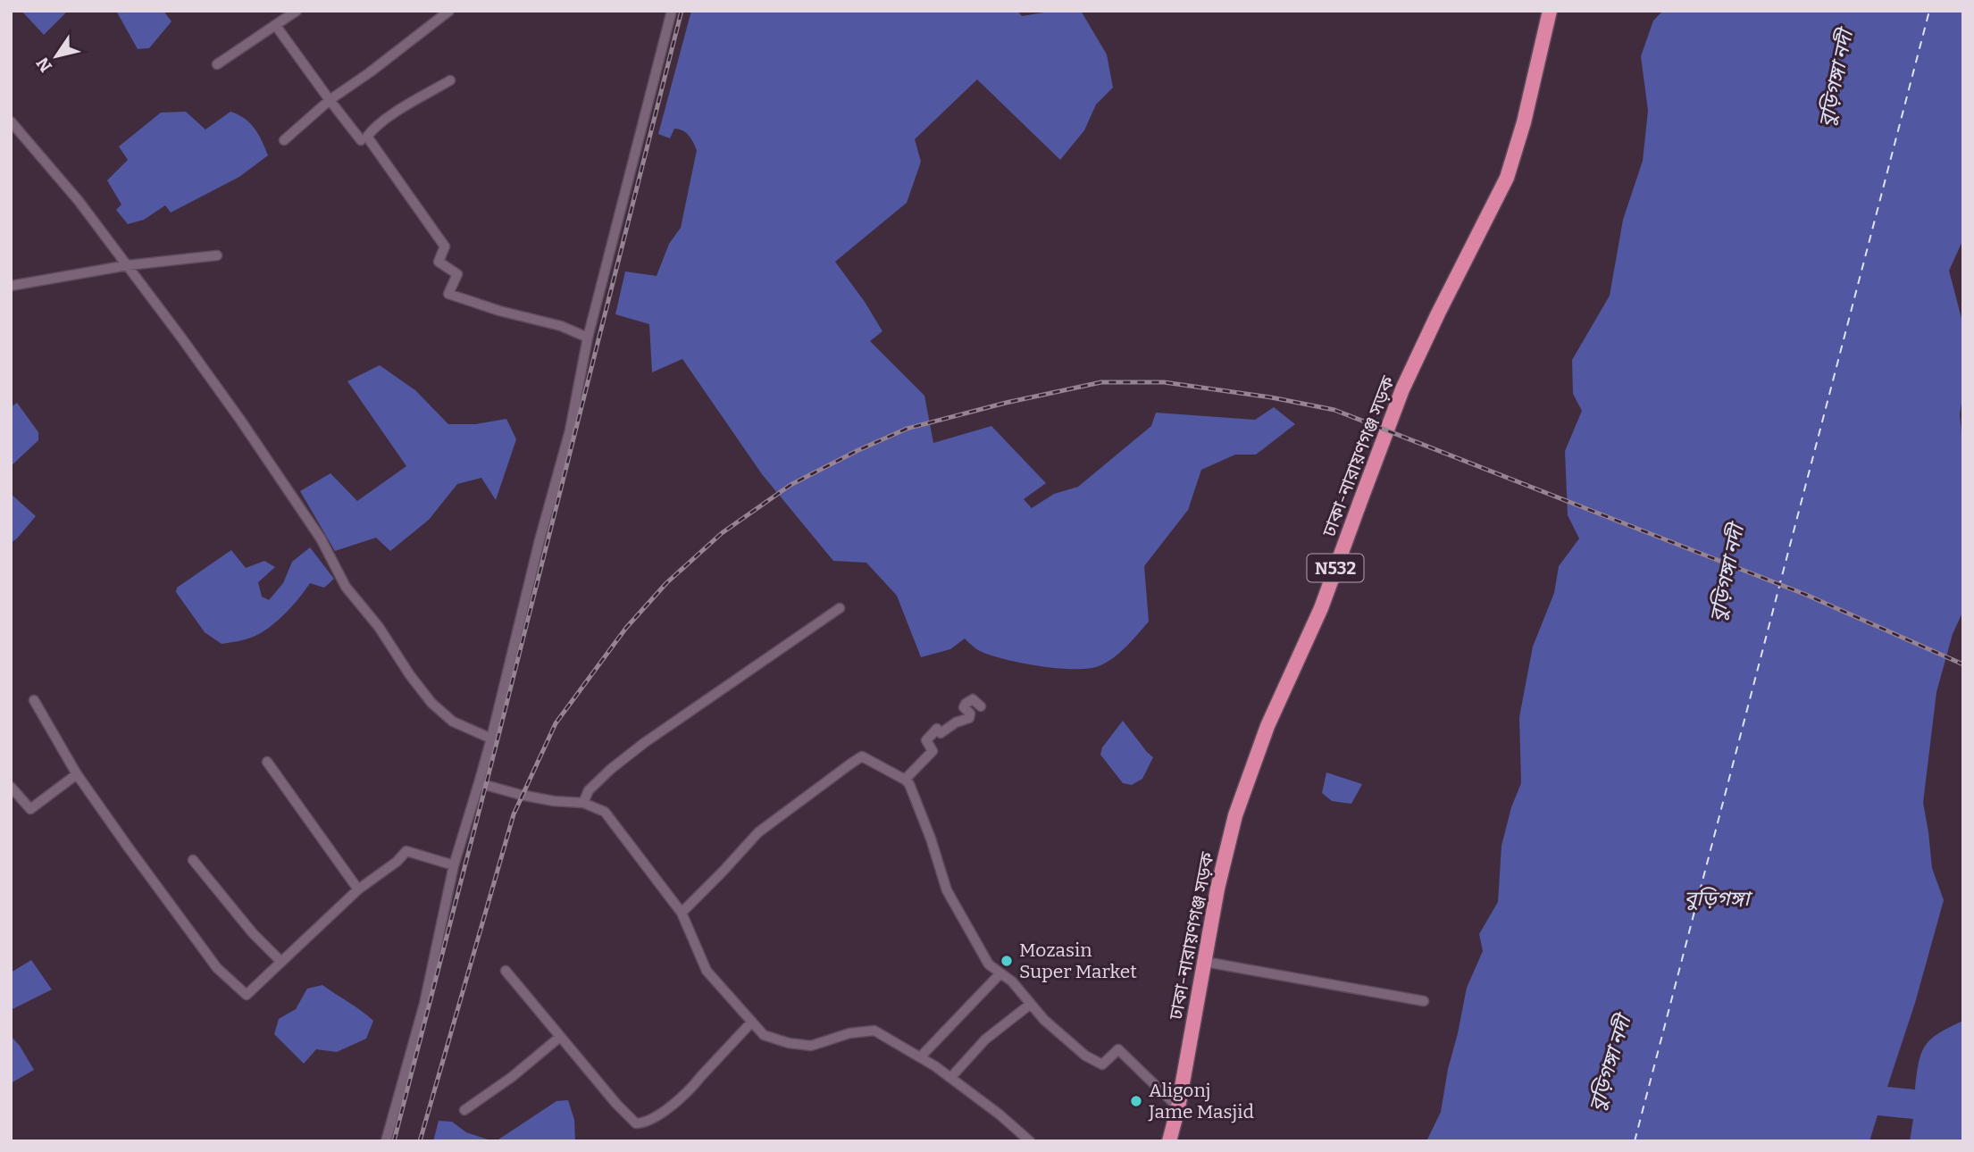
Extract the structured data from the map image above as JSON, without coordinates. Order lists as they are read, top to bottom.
{
  "streets": {
    "highway": ["ঢাকা-নারায়ণগঞ্জ সড়ক", "N532"]
  },
  "water": ["বুড়িগঙ্গা নদী", "বুড়িগঙ্গা"],
  "places": ["Mozasin Super Market", "Aligonj Jame Masjid"],
  "north": "bottom left"
}
